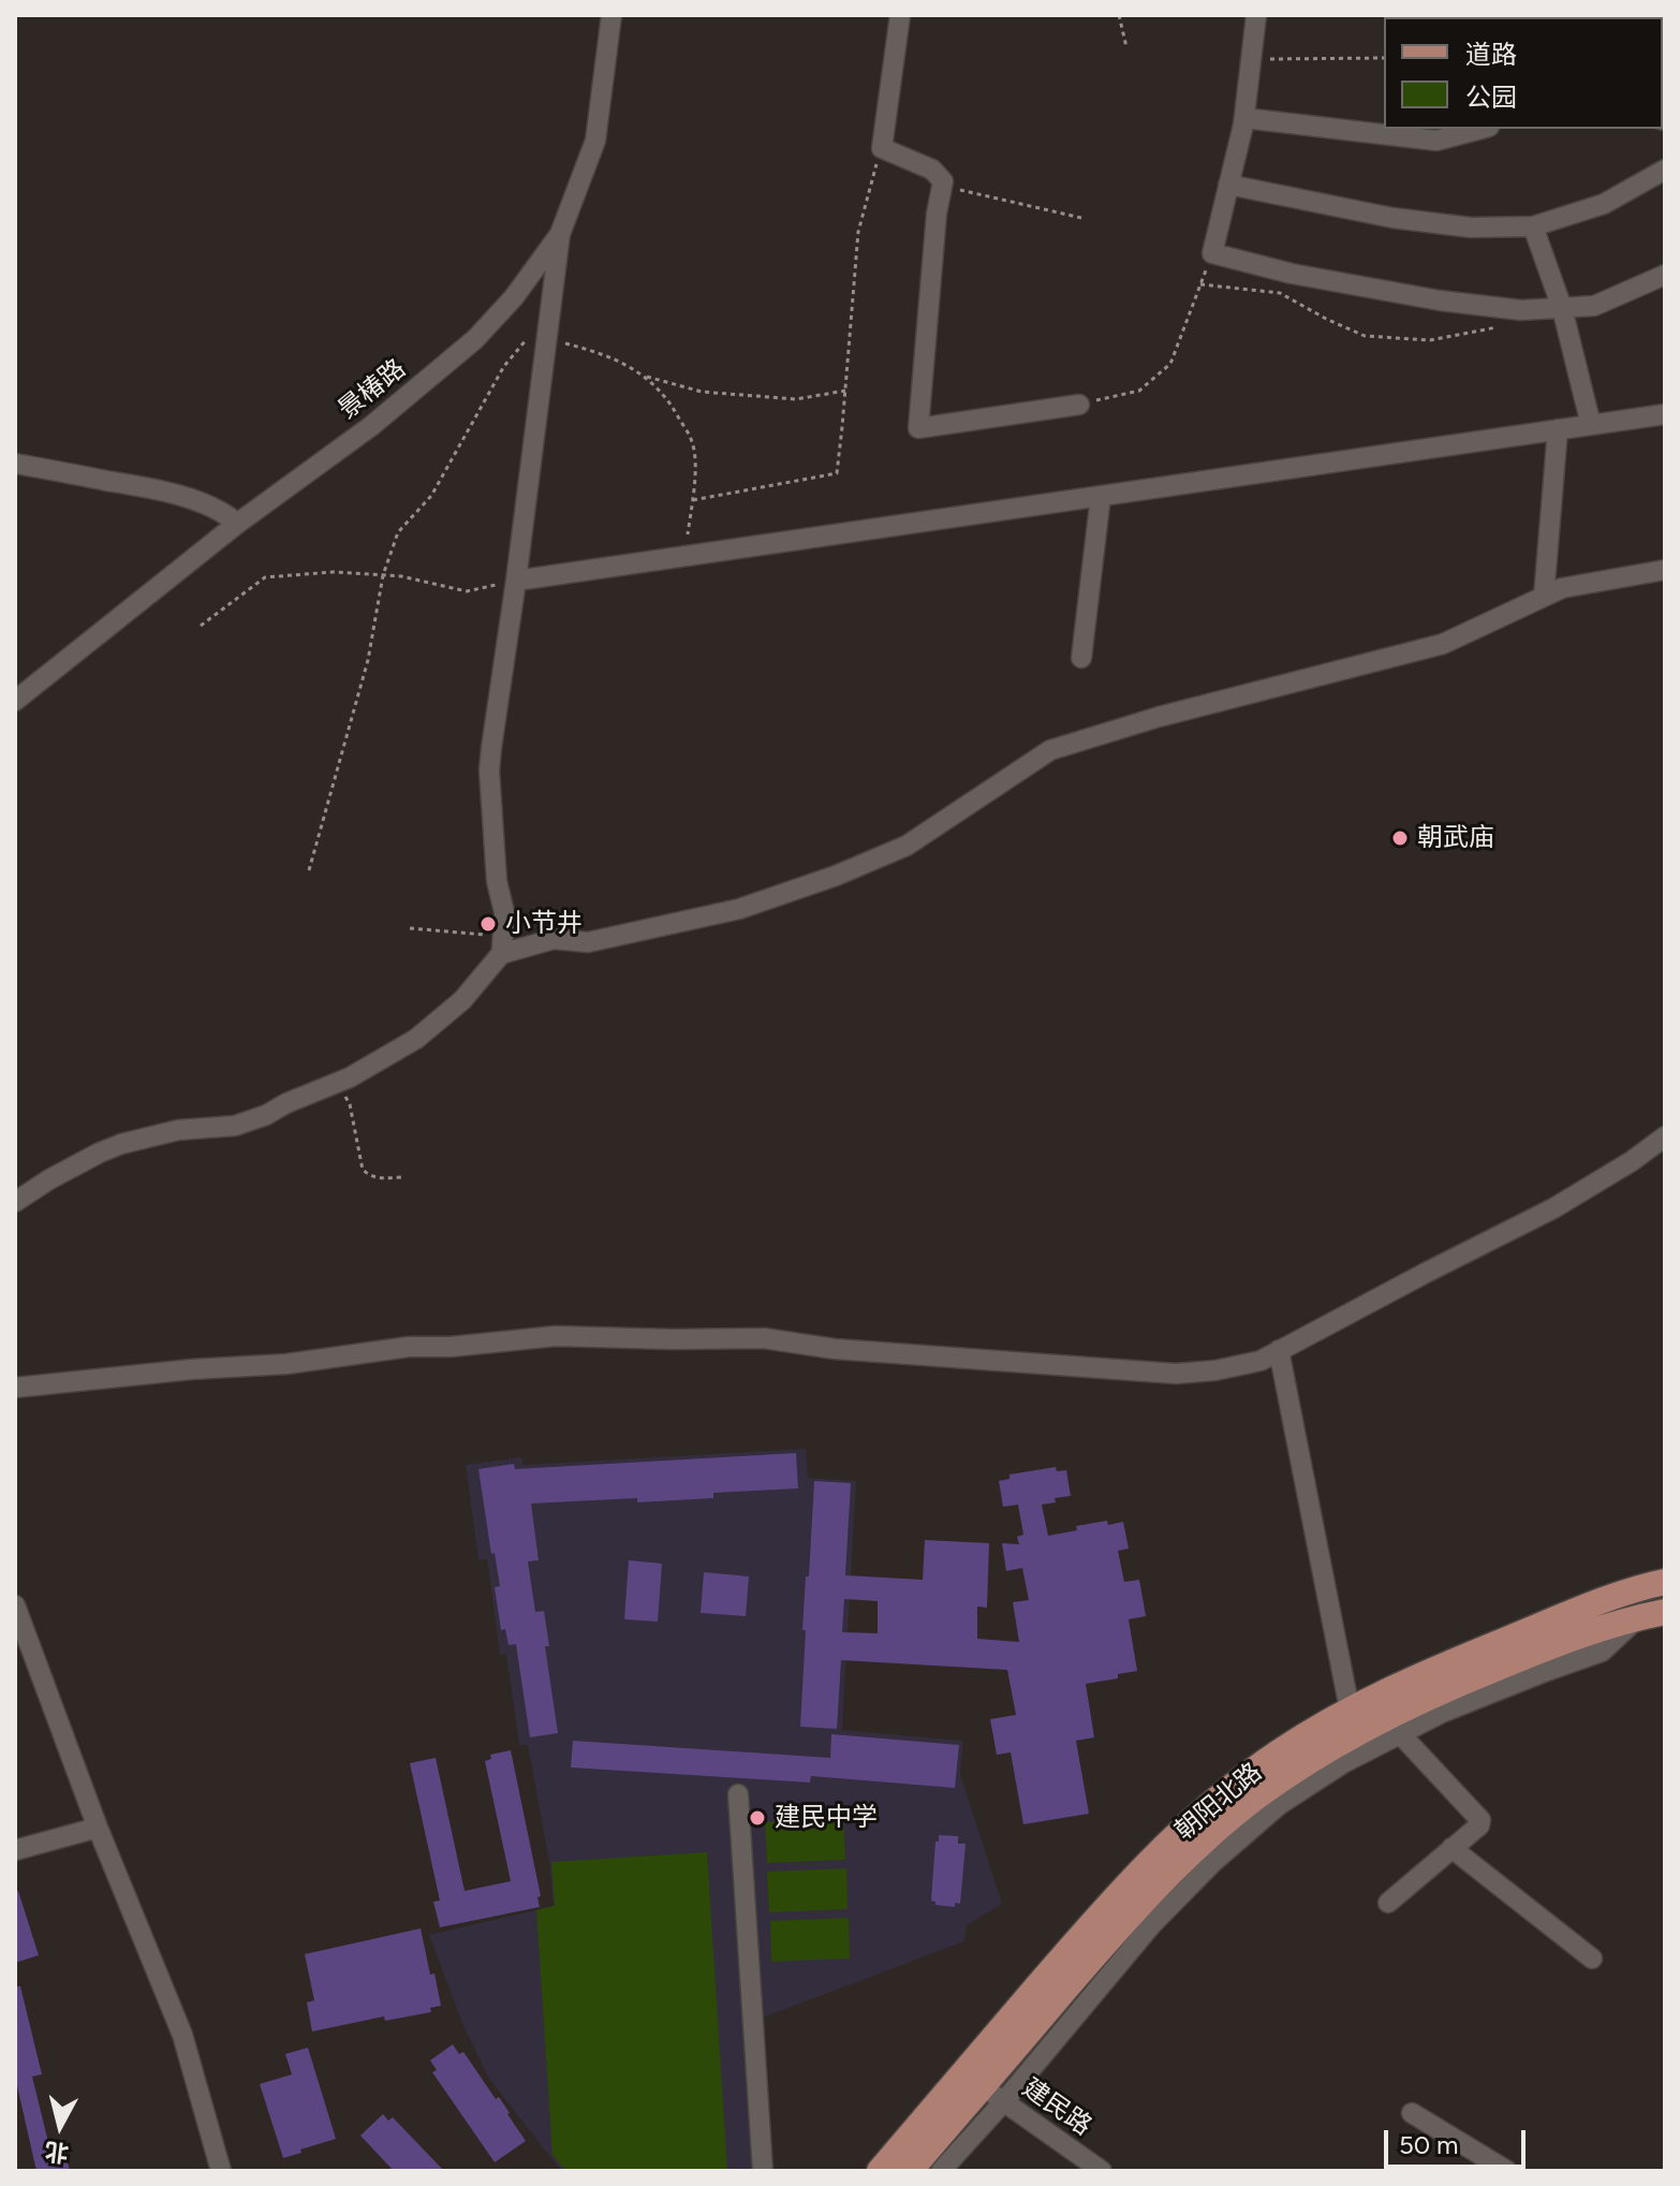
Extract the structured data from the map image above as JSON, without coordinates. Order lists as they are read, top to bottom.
{
  "streets": {
    "main road": ["朝阳北路"],
    "street": ["景椿路", "建民路"]
  },
  "crossings": [
    ["朝阳北路", "建民路"]
  ],
  "places": ["朝武庙", "小节井", "建民中学"],
  "legend": ["道路", "公园"],
  "scale_bar": "50 m",
  "north": "bottom"
}
